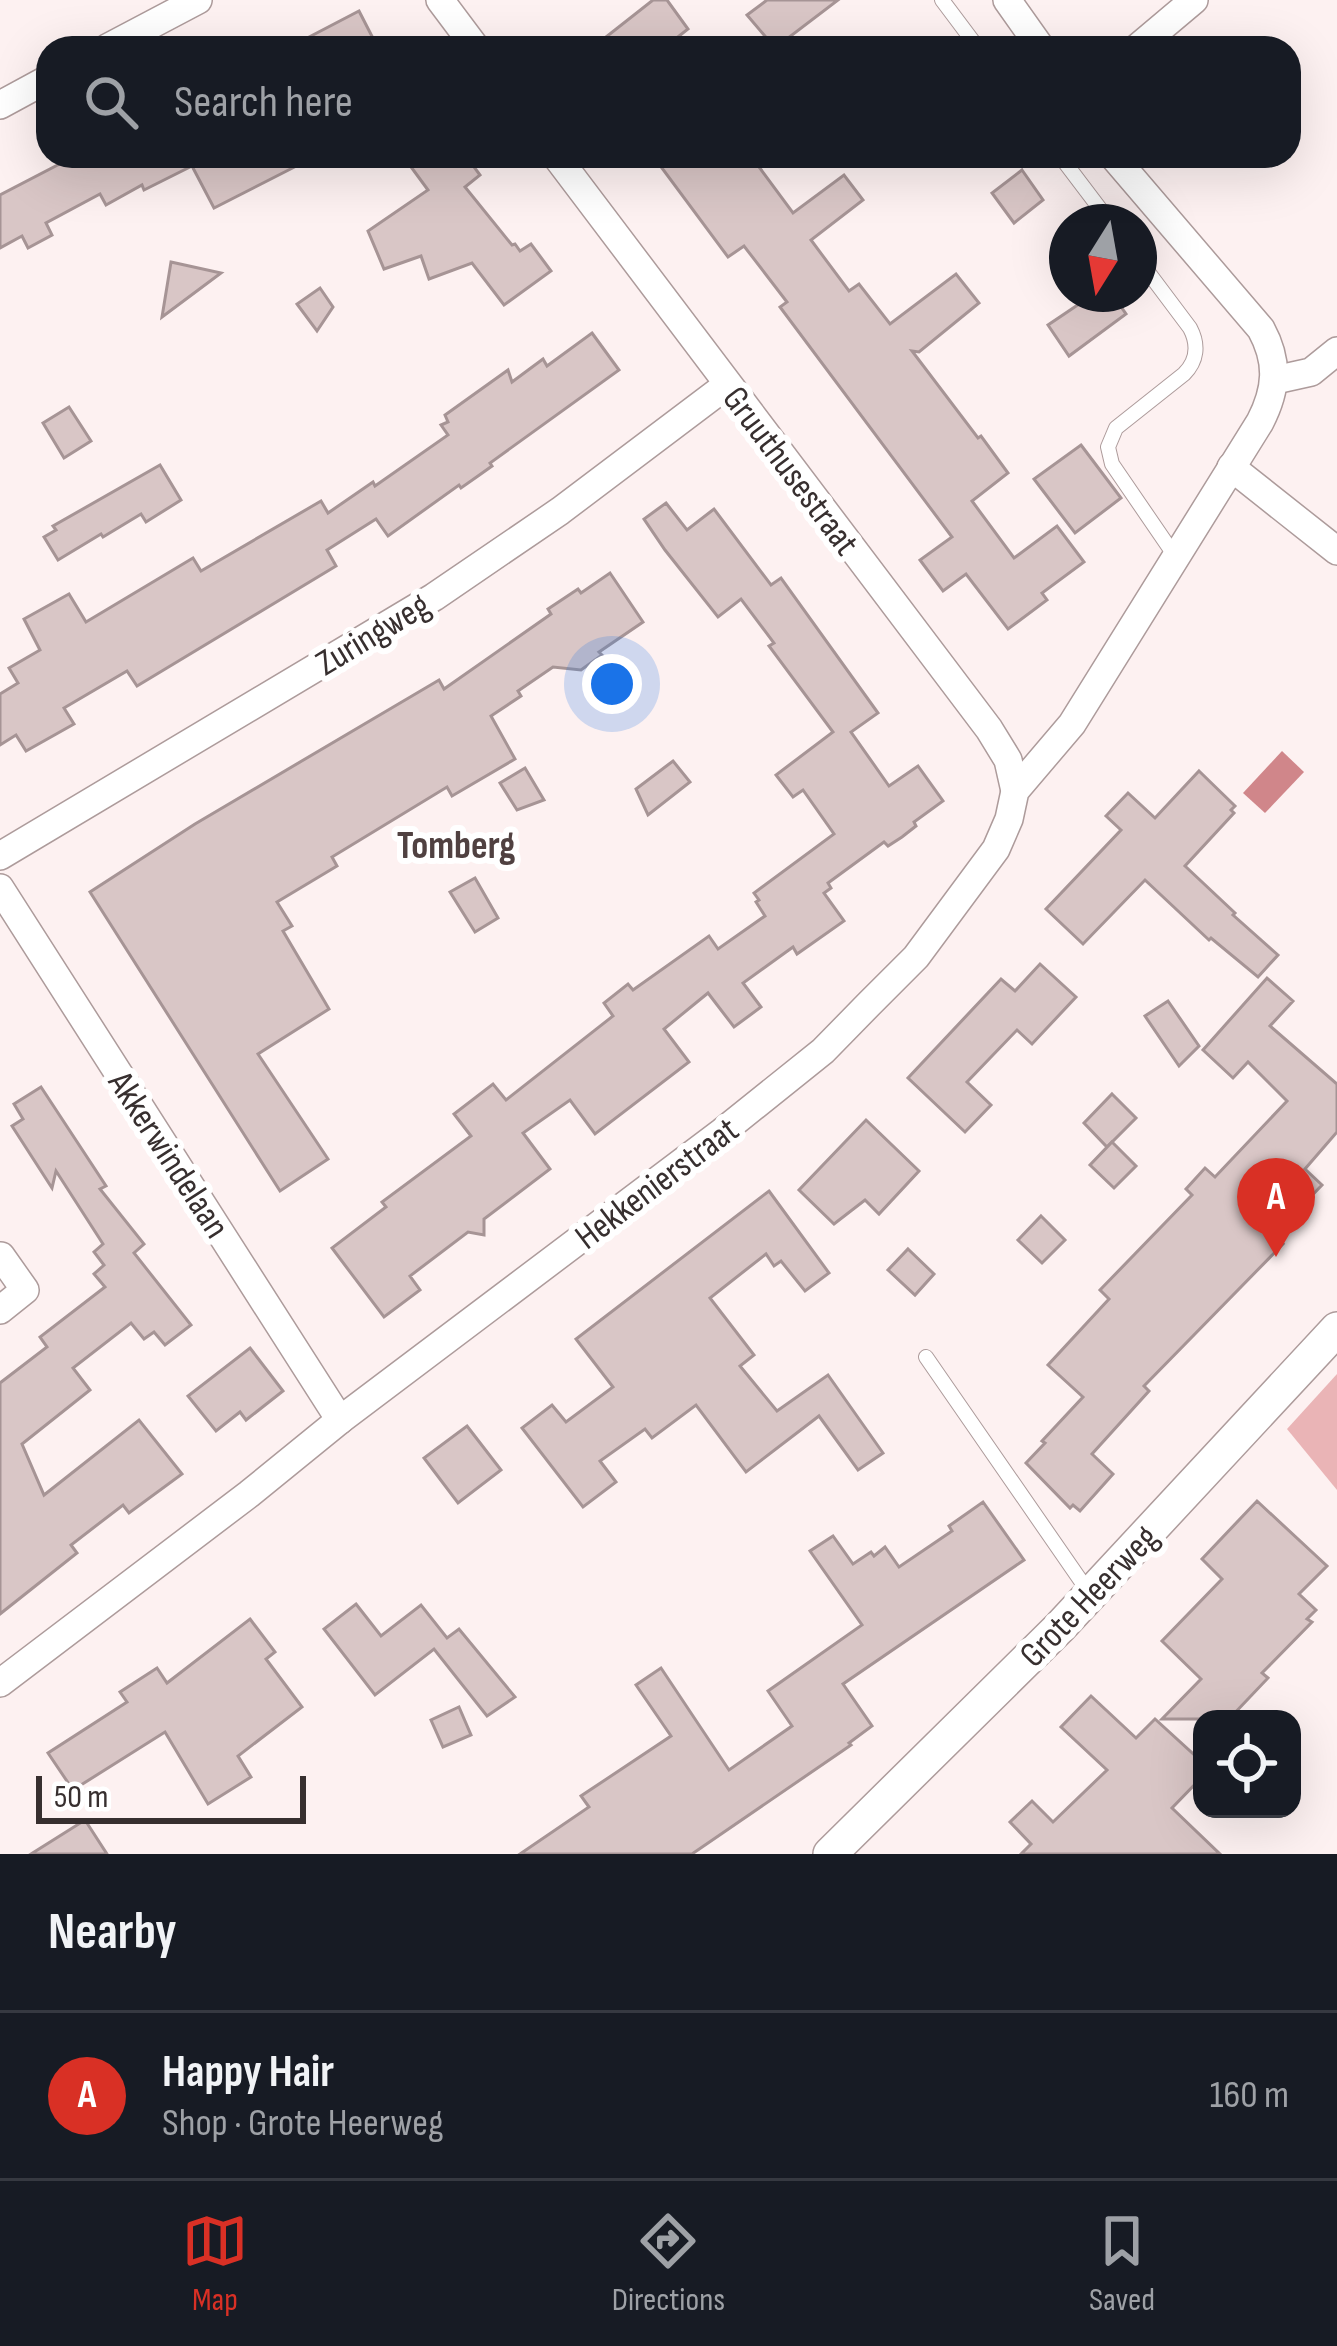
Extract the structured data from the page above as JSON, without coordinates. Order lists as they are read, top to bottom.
{
  "streets": {
    "street": [
      "Gruuthusestraat",
      "Zuringweg",
      "Akkerwindelaan",
      "Hekkenierstraat",
      "Grote Heerweg"
    ]
  },
  "crossings": [
    ["Gruuthusestraat", "Zuringweg"],
    ["Gruuthusestraat", "Hekkenierstraat"],
    ["Akkerwindelaan", "Hekkenierstraat"]
  ],
  "districts": ["Tomberg"],
  "scale_bar": "50 m",
  "north": "bottom",
  "page": {
    "search": "Search here",
    "pins": "A",
    "scale": "50 m",
    "heading": "Nearby",
    "list": [
      {
        "mark": "A",
        "name": "Happy Hair",
        "note": "Shop · Grote Heerweg",
        "value": "160 m"
      }
    ],
    "nav": ["Map", "Directions", "Saved"]
  }
}
